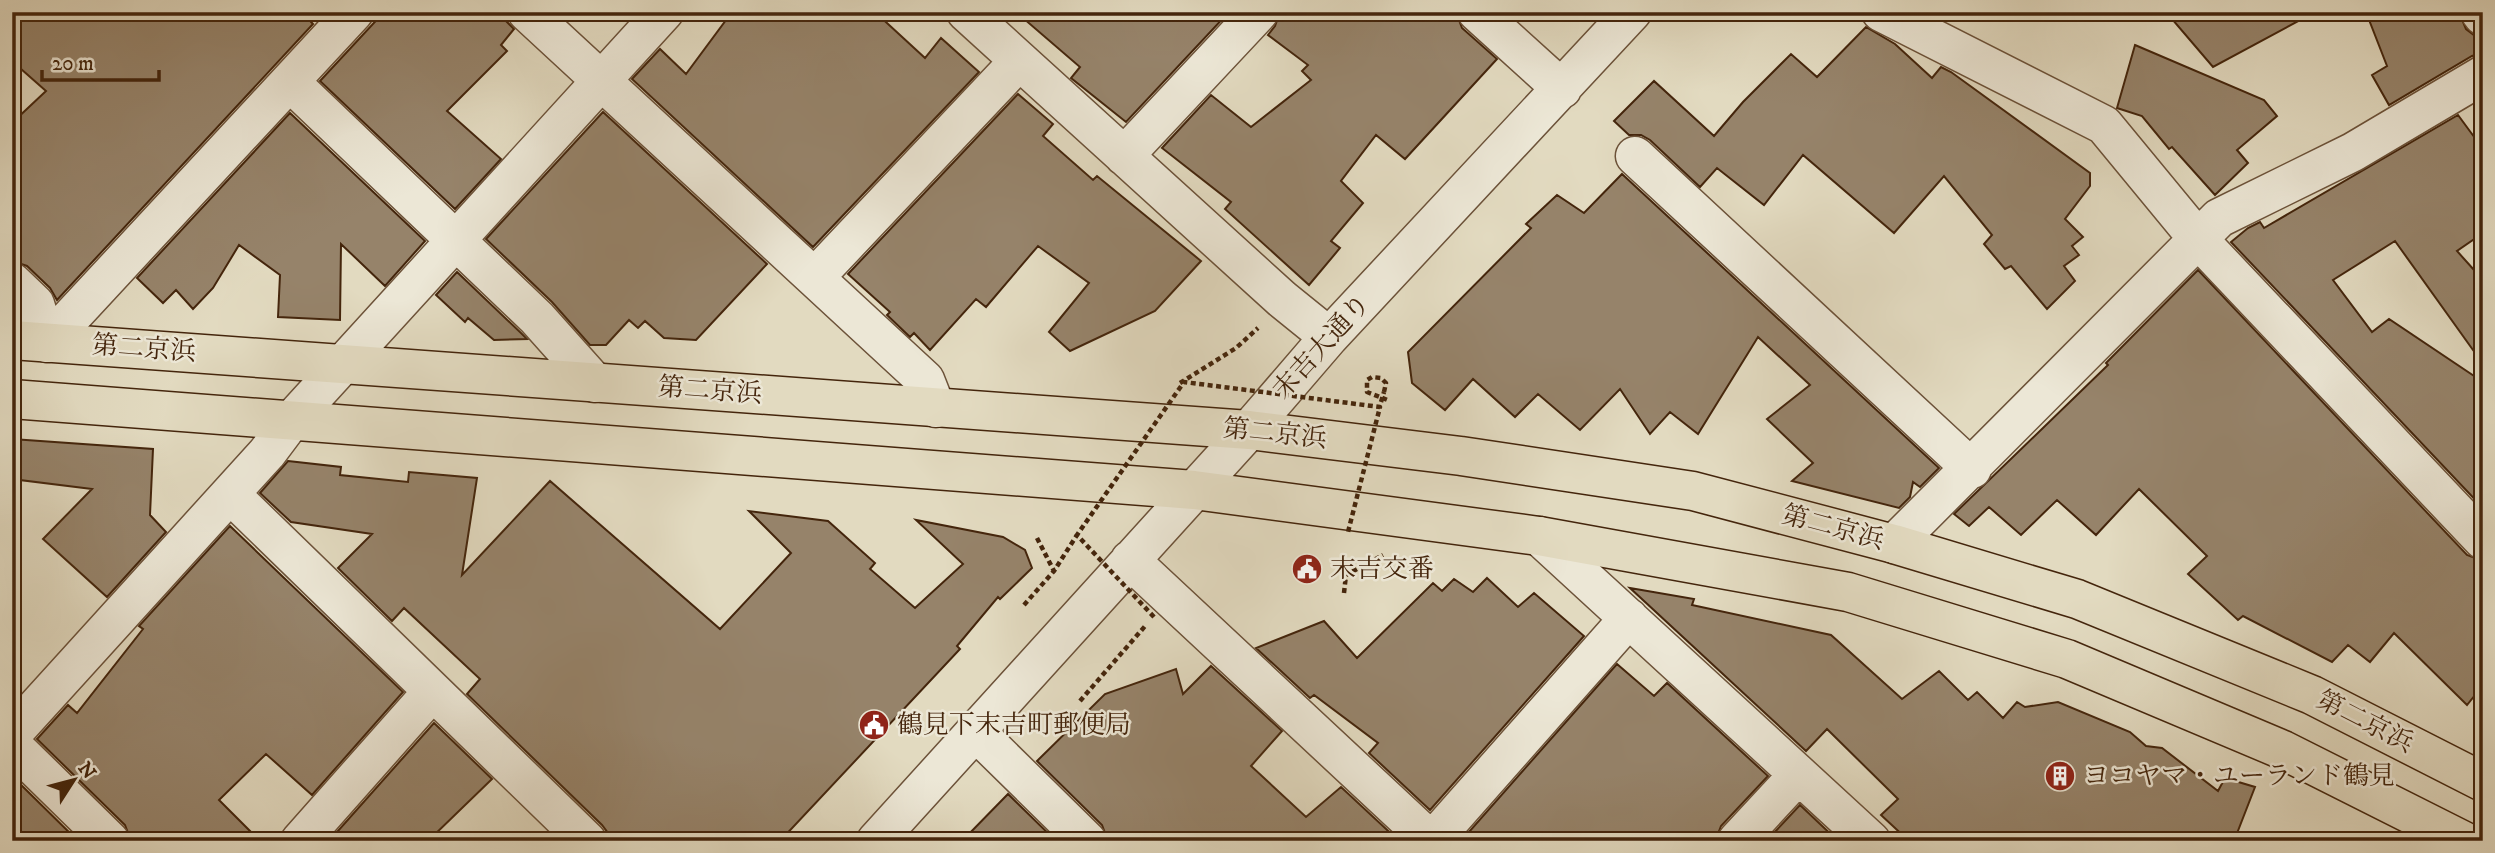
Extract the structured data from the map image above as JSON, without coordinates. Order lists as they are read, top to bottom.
{
  "streets": {
    "highway": ["第二京浜"],
    "street": ["末吉大通り"]
  },
  "crossings": [
    ["末吉大通り", "第二京浜"]
  ],
  "places": {
    "public building": ["末吉交番", "鶴見下末吉町郵便局"],
    "building": ["ヨコヤマ・ユーランド鶴見"]
  },
  "scale_bar": "20 m",
  "north": "top right"
}
